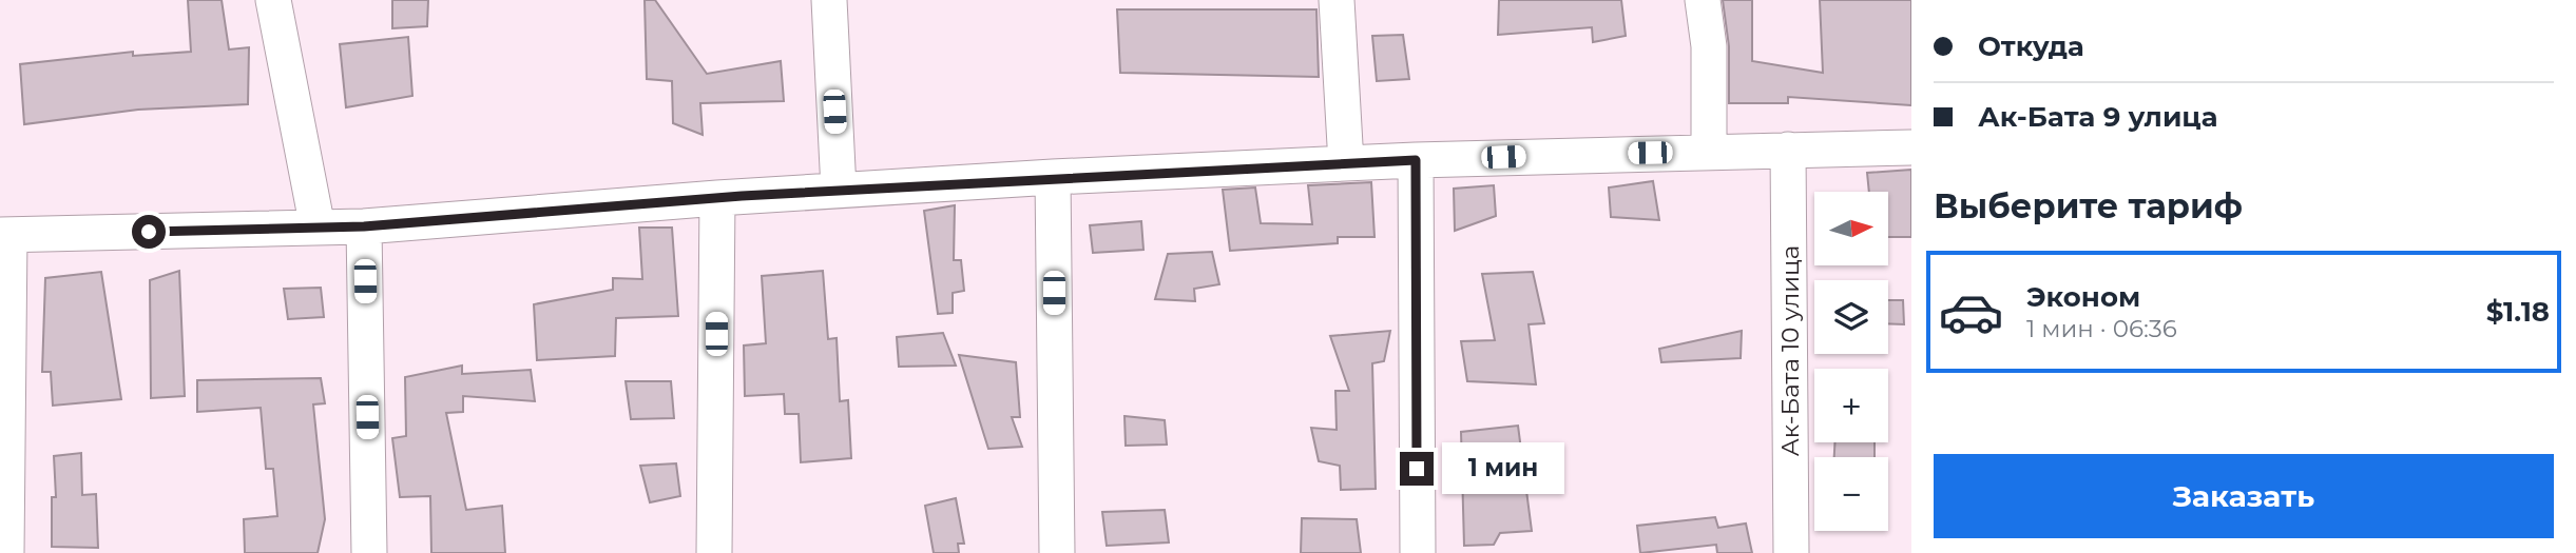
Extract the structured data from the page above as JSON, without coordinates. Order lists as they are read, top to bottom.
{
  "streets": {
    "street": ["Ак-Бата 10 улица"]
  },
  "north": "right",
  "page": {
    "banner": ["Откуда", "Ак-Бата 9 улица"],
    "heading": "Выберите тариф",
    "map_buttons": ["+", "−"],
    "list": [
      {
        "name": "Эконом",
        "note": "1 мин · 06:36",
        "value": "$1.18"
      }
    ],
    "buttons": "Заказать",
    "bubble": "1 мин"
  }
}
